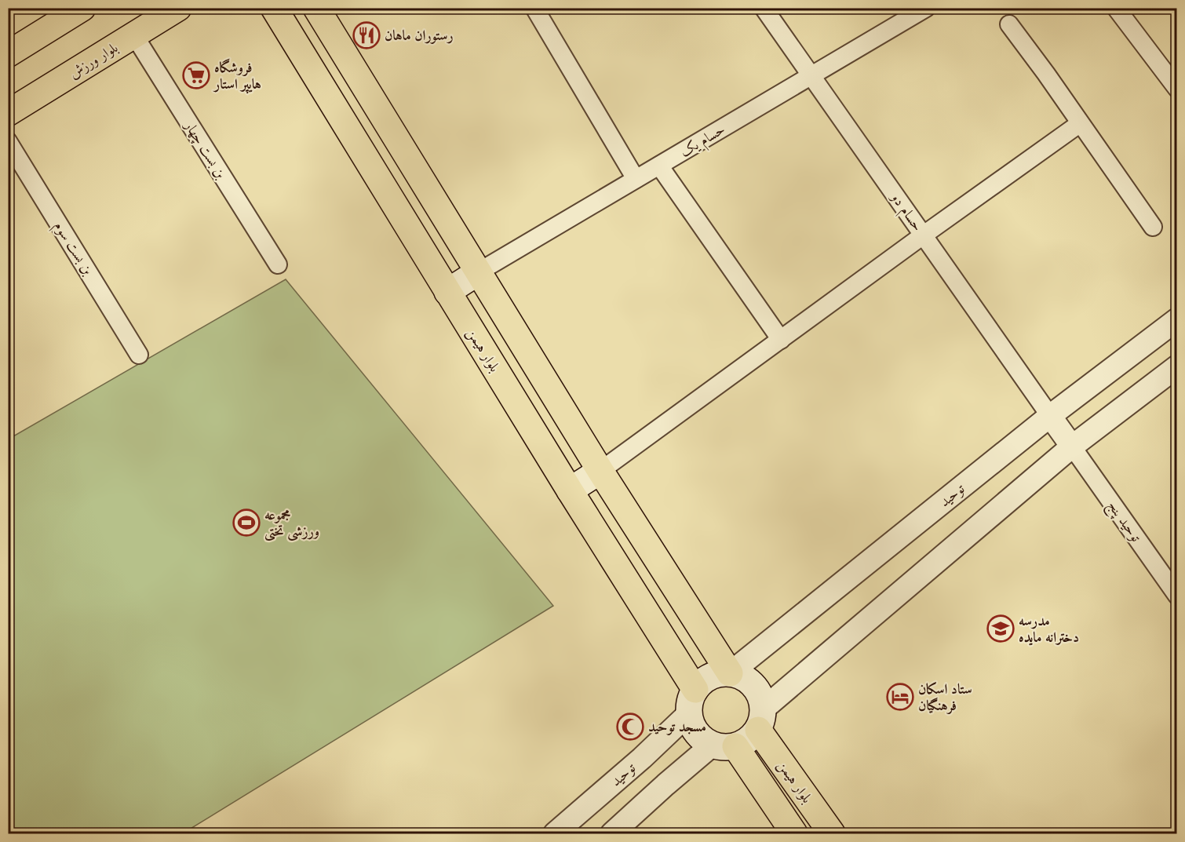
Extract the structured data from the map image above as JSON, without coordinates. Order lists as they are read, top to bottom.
{
  "streets": {
    "main road": ["بلوار ورزش", "بلوار هیمن"],
    "street": [
      "حسام یک",
      "بن بست چهار",
      "حسام دو",
      "بن بست سوم",
      "توحید",
      "توحید پنج"
    ]
  },
  "crossings": [
    ["بلوار ورزش", "بن بست چهار"],
    ["حسام یک", "حسام دو"],
    ["حسام دو", "توحید"],
    ["بلوار هیمن", "توحید"]
  ],
  "places": {
    "restaurant": ["رستوران ماهان"],
    "supermarket": ["فروشگاه هایپر استار"],
    "sports": ["مجموعه ورزشی تختی"],
    "school or university": ["مدرسه دخترانه مایده"],
    "hotel": ["ستاد اسکان فرهنگیان"],
    "mosque": ["مسجد توحید"]
  }
}
